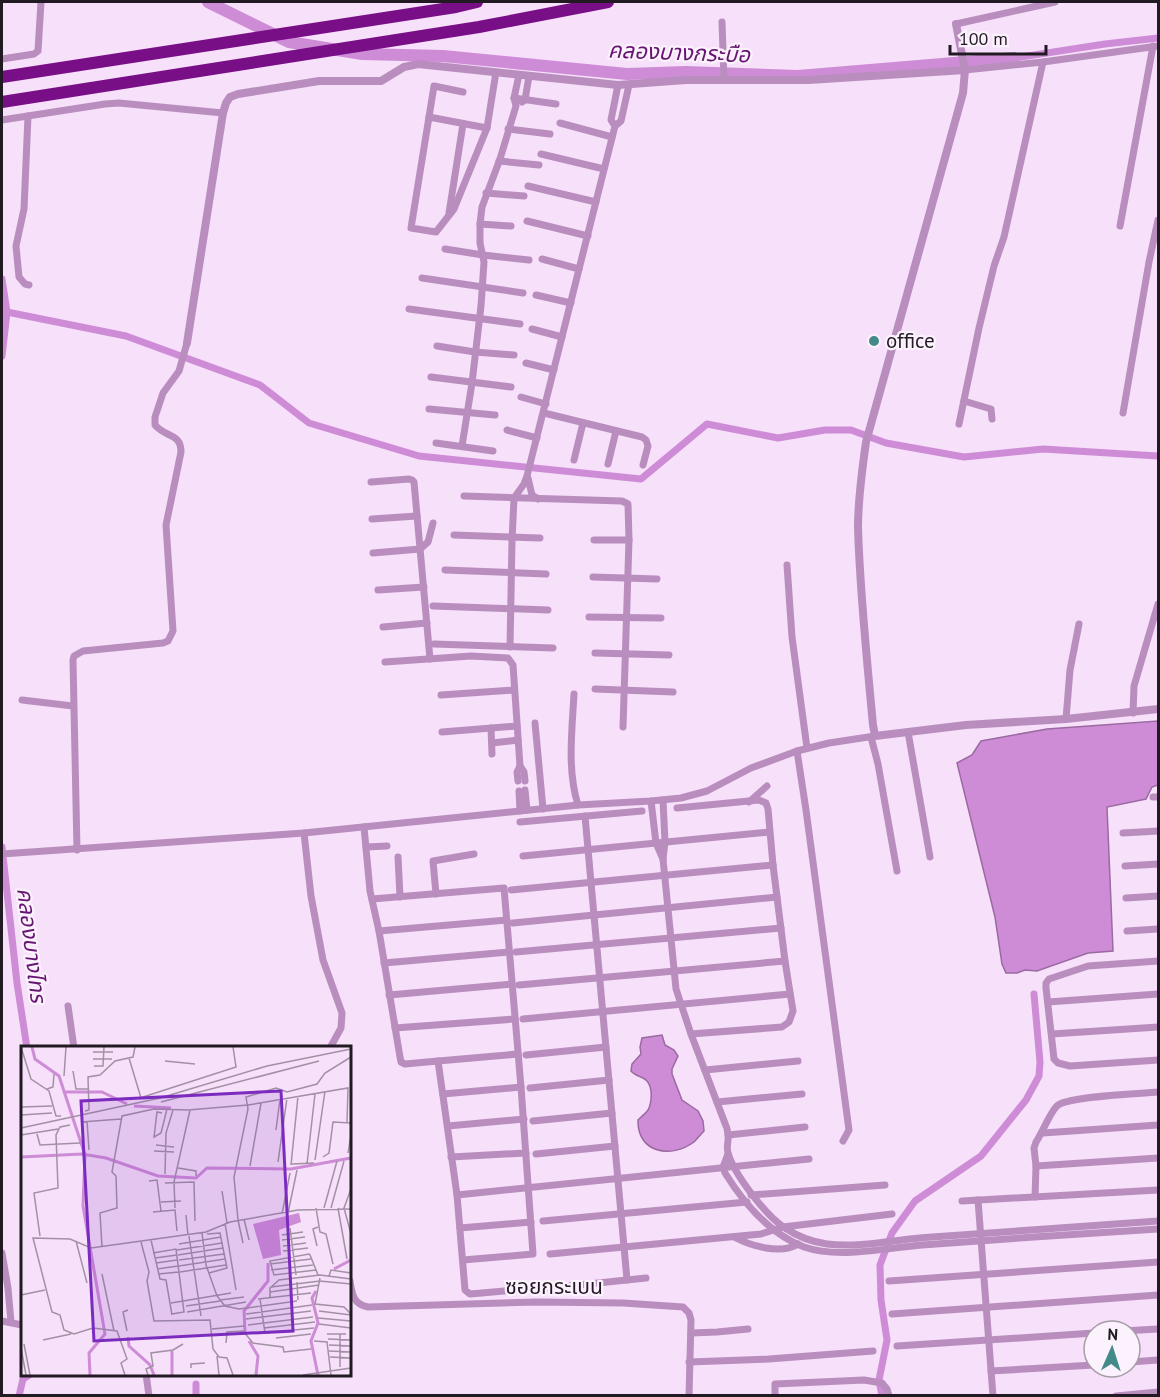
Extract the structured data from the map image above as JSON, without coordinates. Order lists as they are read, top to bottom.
{
  "streets": {
    "street": ["ซอยกระเบน"]
  },
  "water": ["คลองบางกระบือ", "คลองบางไทร"],
  "places": ["office"],
  "scale_bar": "100 m",
  "north": "top"
}
